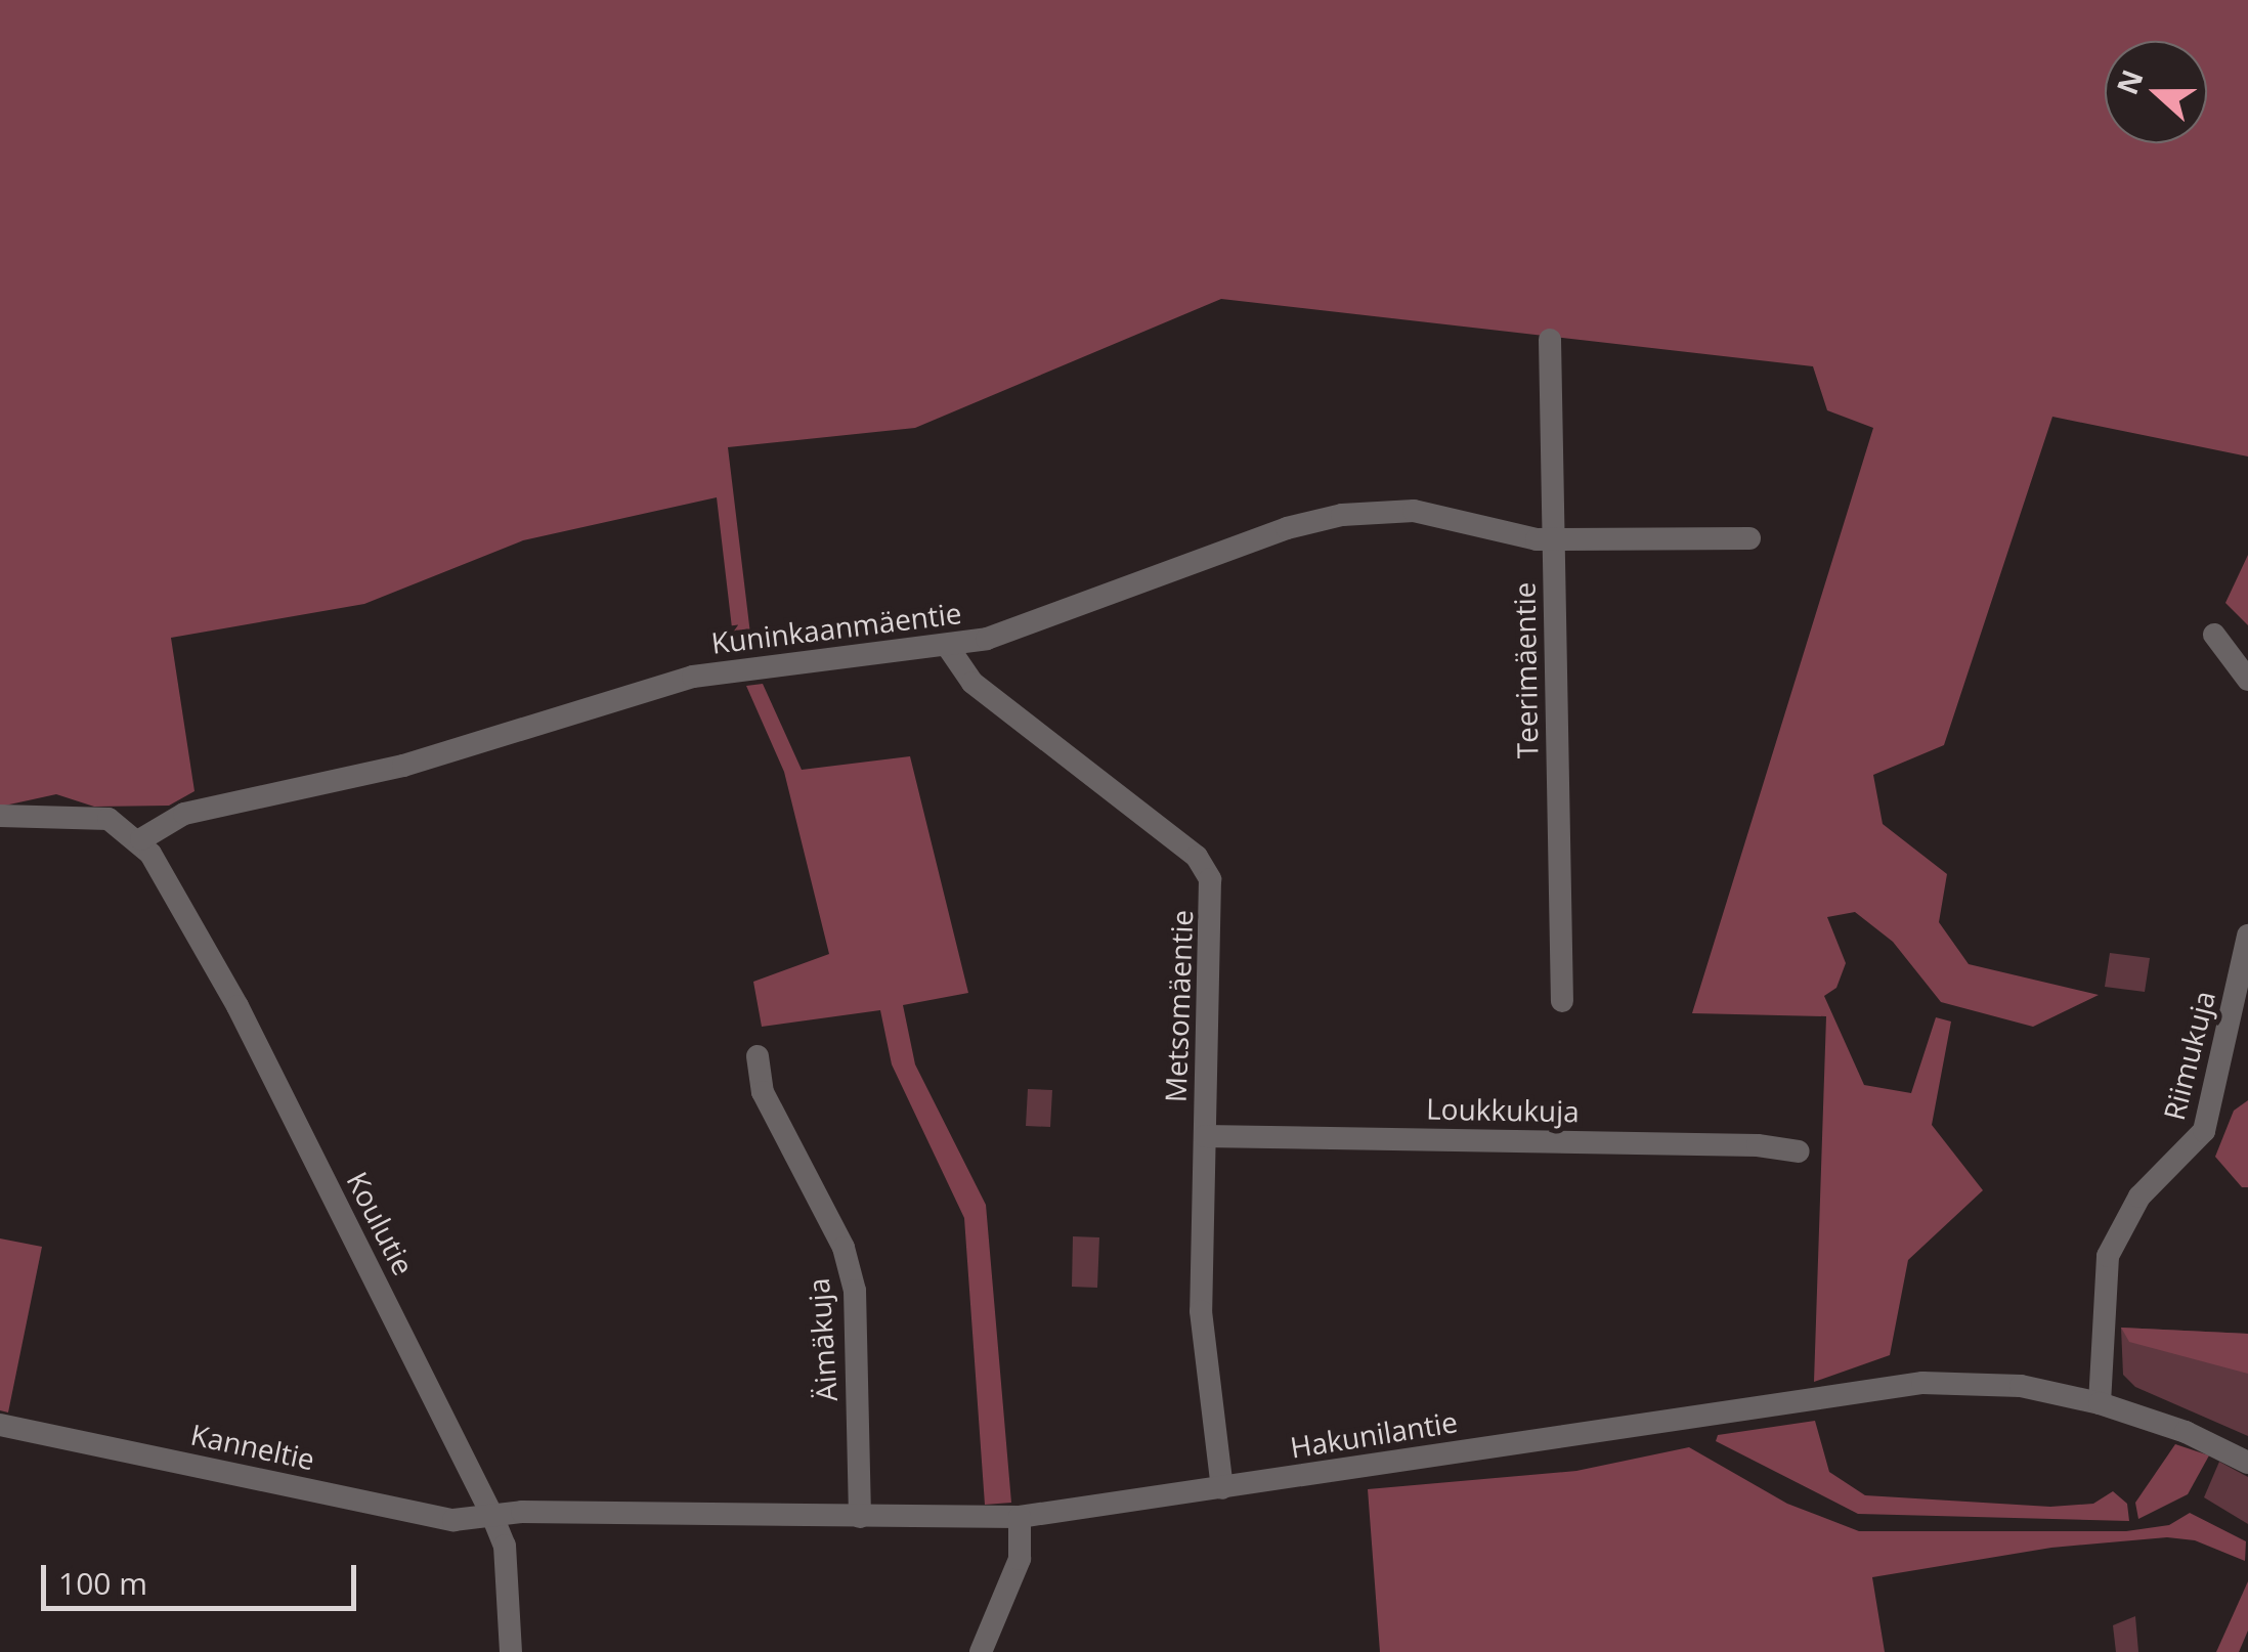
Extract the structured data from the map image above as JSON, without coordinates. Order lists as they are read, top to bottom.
{
  "streets": {
    "street": [
      "Kuninkaanmäentie",
      "Teerimäentie",
      "Metsomäentie",
      "Riimukuja",
      "Loukkukuja",
      "Koulutie",
      "Äimäkuja",
      "Hakunilantie",
      "Kanneltie"
    ]
  },
  "crossings": [
    ["Kuninkaanmäentie", "Teerimäentie"],
    ["Kuninkaanmäentie", "Metsomäentie"],
    ["Kuninkaanmäentie", "Koulutie"],
    ["Metsomäentie", "Loukkukuja"],
    ["Metsomäentie", "Hakunilantie"],
    ["Riimukuja", "Hakunilantie"],
    ["Koulutie", "Hakunilantie"],
    ["Koulutie", "Kanneltie"],
    ["Äimäkuja", "Hakunilantie"],
    ["Hakunilantie", "Kanneltie"]
  ],
  "scale_bar": "100 m",
  "north": "left"
}
